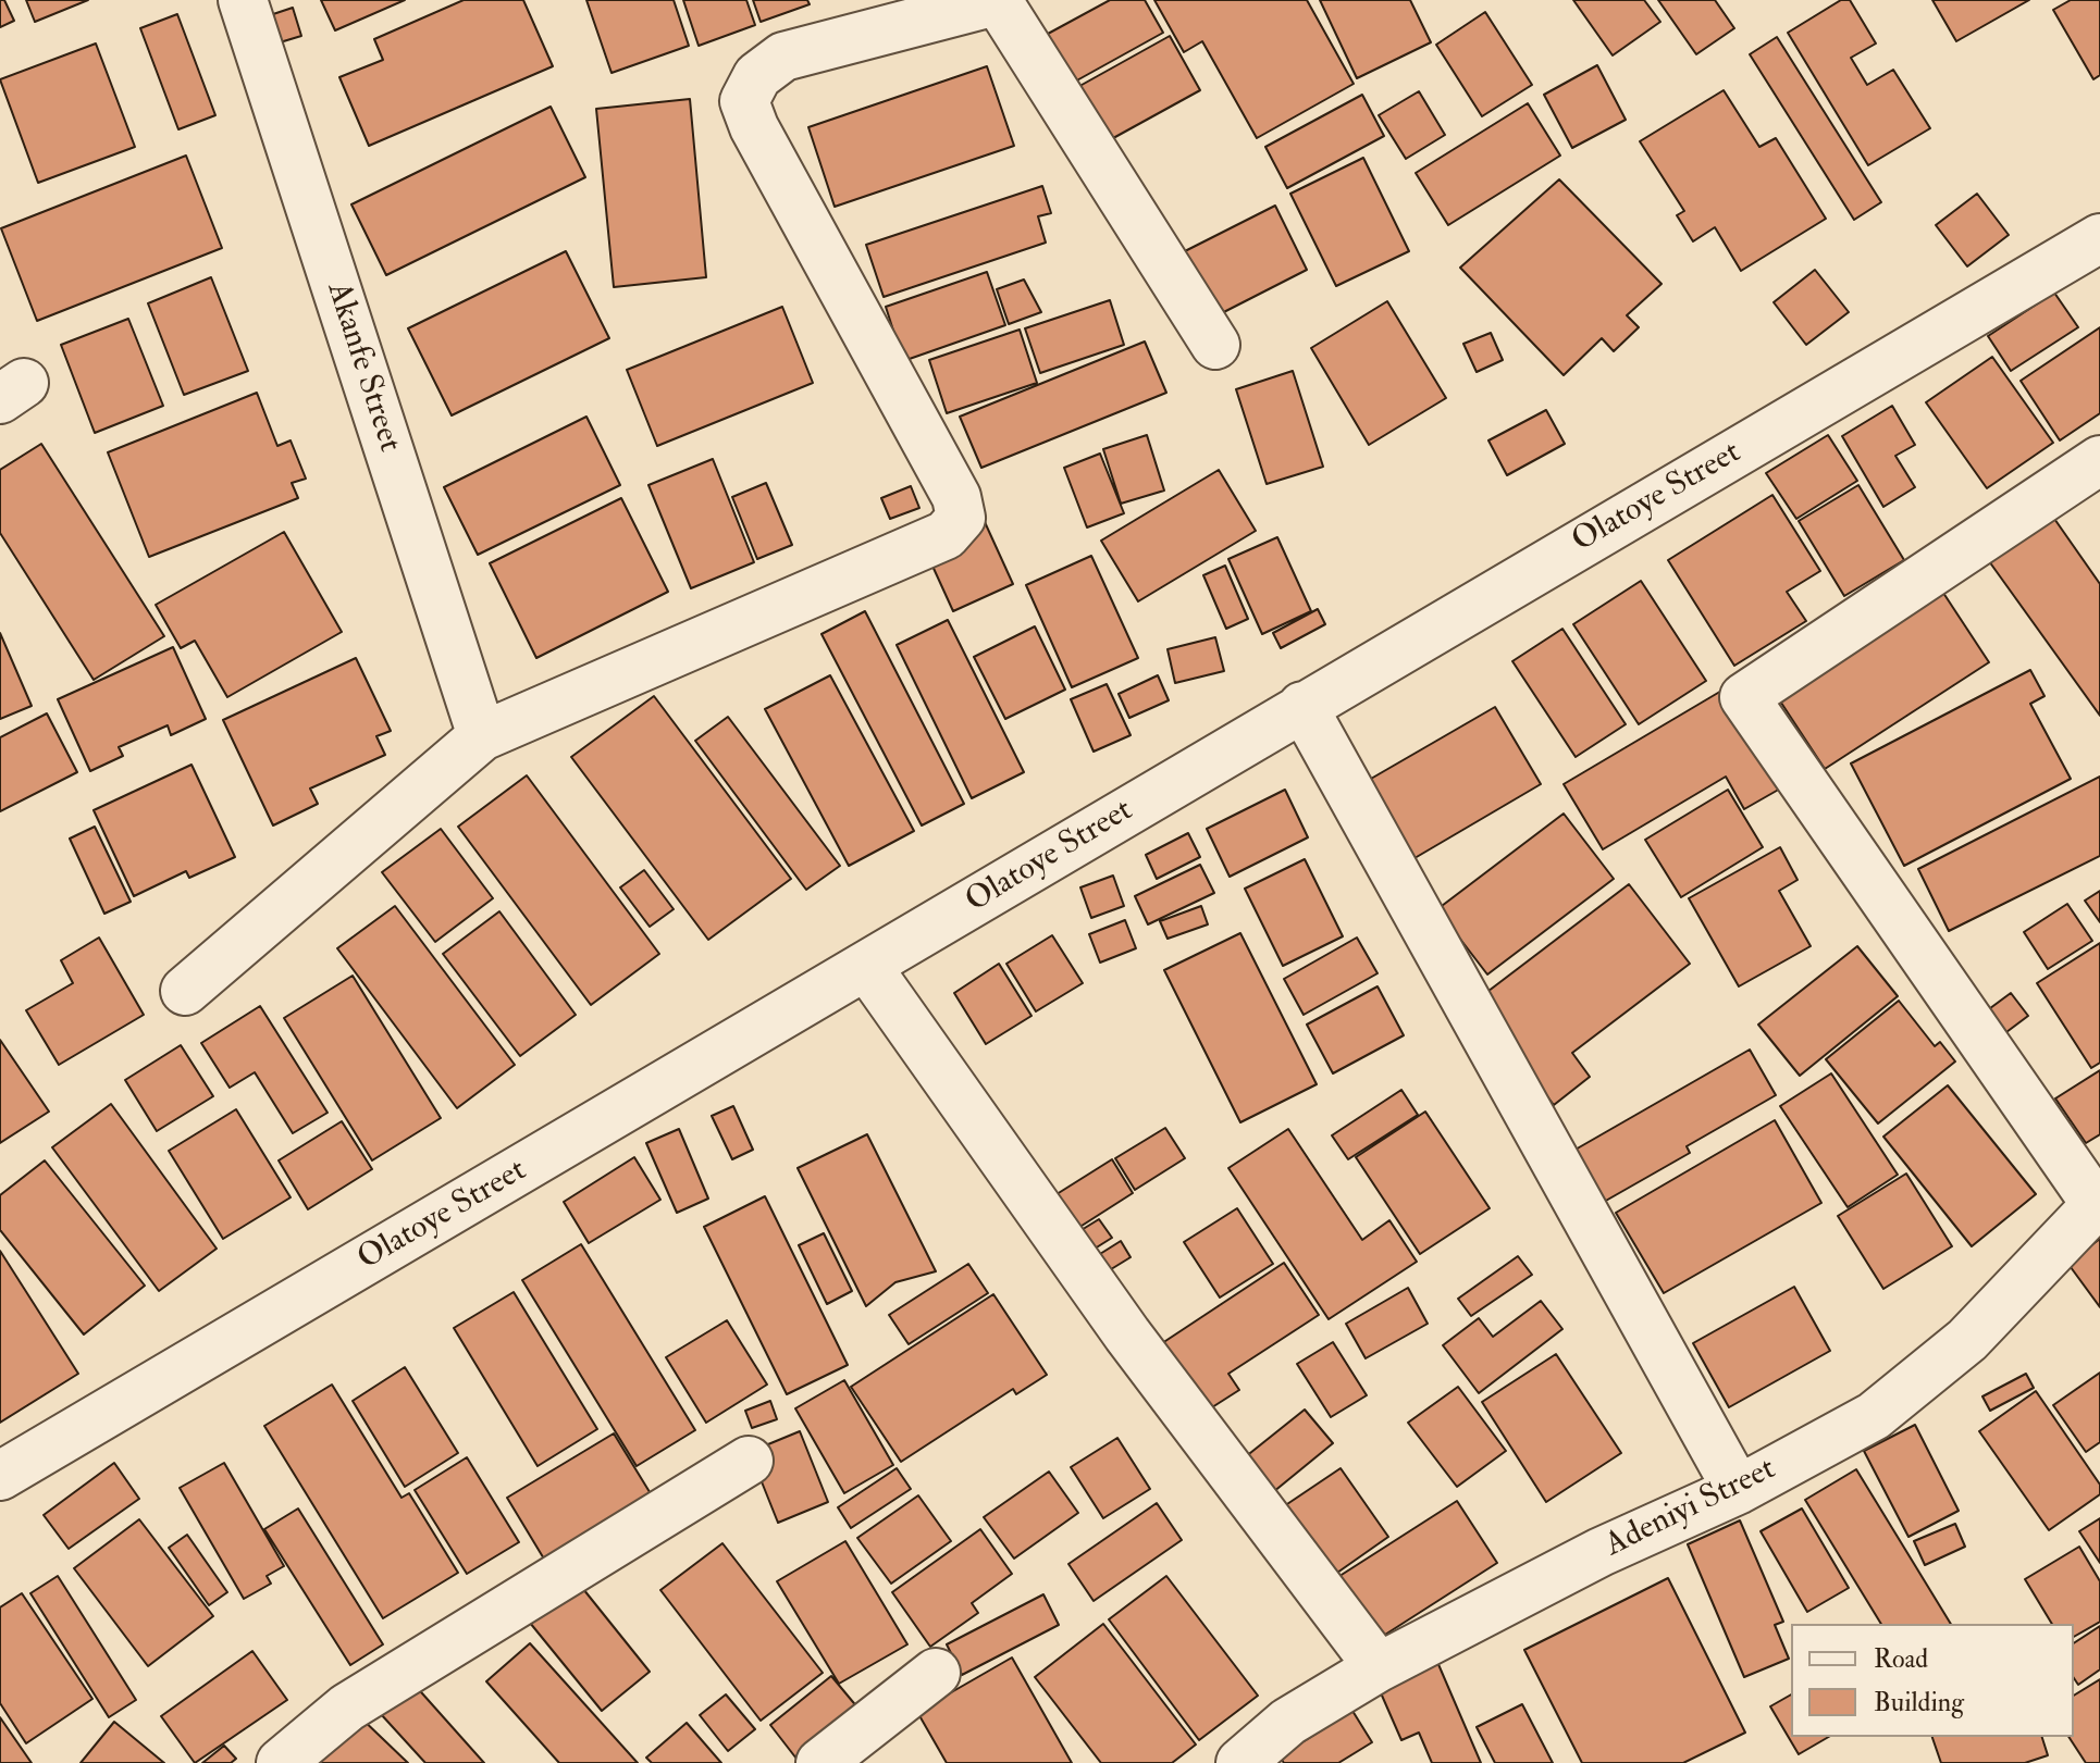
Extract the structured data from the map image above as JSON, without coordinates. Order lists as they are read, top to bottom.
{
  "streets": {
    "street": ["Akanfe Street", "Olatoye Street", "Adeniyi Street"]
  },
  "legend": ["Road", "Building"]
}
